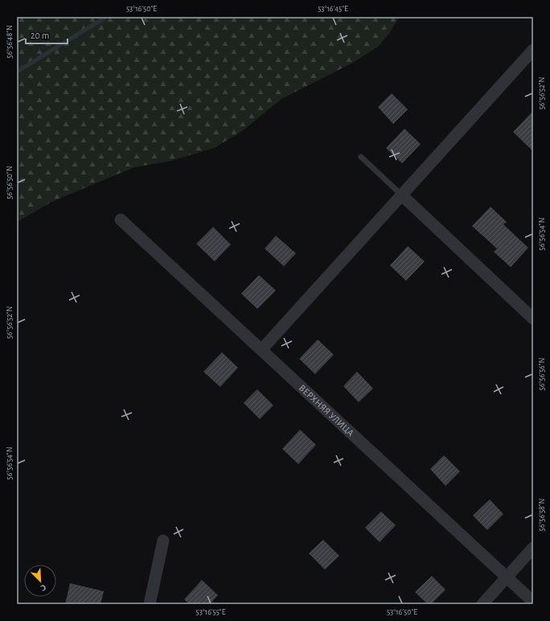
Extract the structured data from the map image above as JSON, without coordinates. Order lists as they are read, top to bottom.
{
  "streets": {
    "street": ["ВЕРХНЯЯ УЛИЦА"]
  },
  "scale_bar": "20 m",
  "north": "bottom right",
  "coordinates": [
    "53°16'50\"E",
    "53°16'45\"E",
    "56°56'48\"N",
    "56°56'52\"N",
    "56°56'50\"N",
    "56°56'54\"N",
    "56°56'56\"N",
    "56°56'58\"N",
    "53°16'55\"E"
  ]
}
